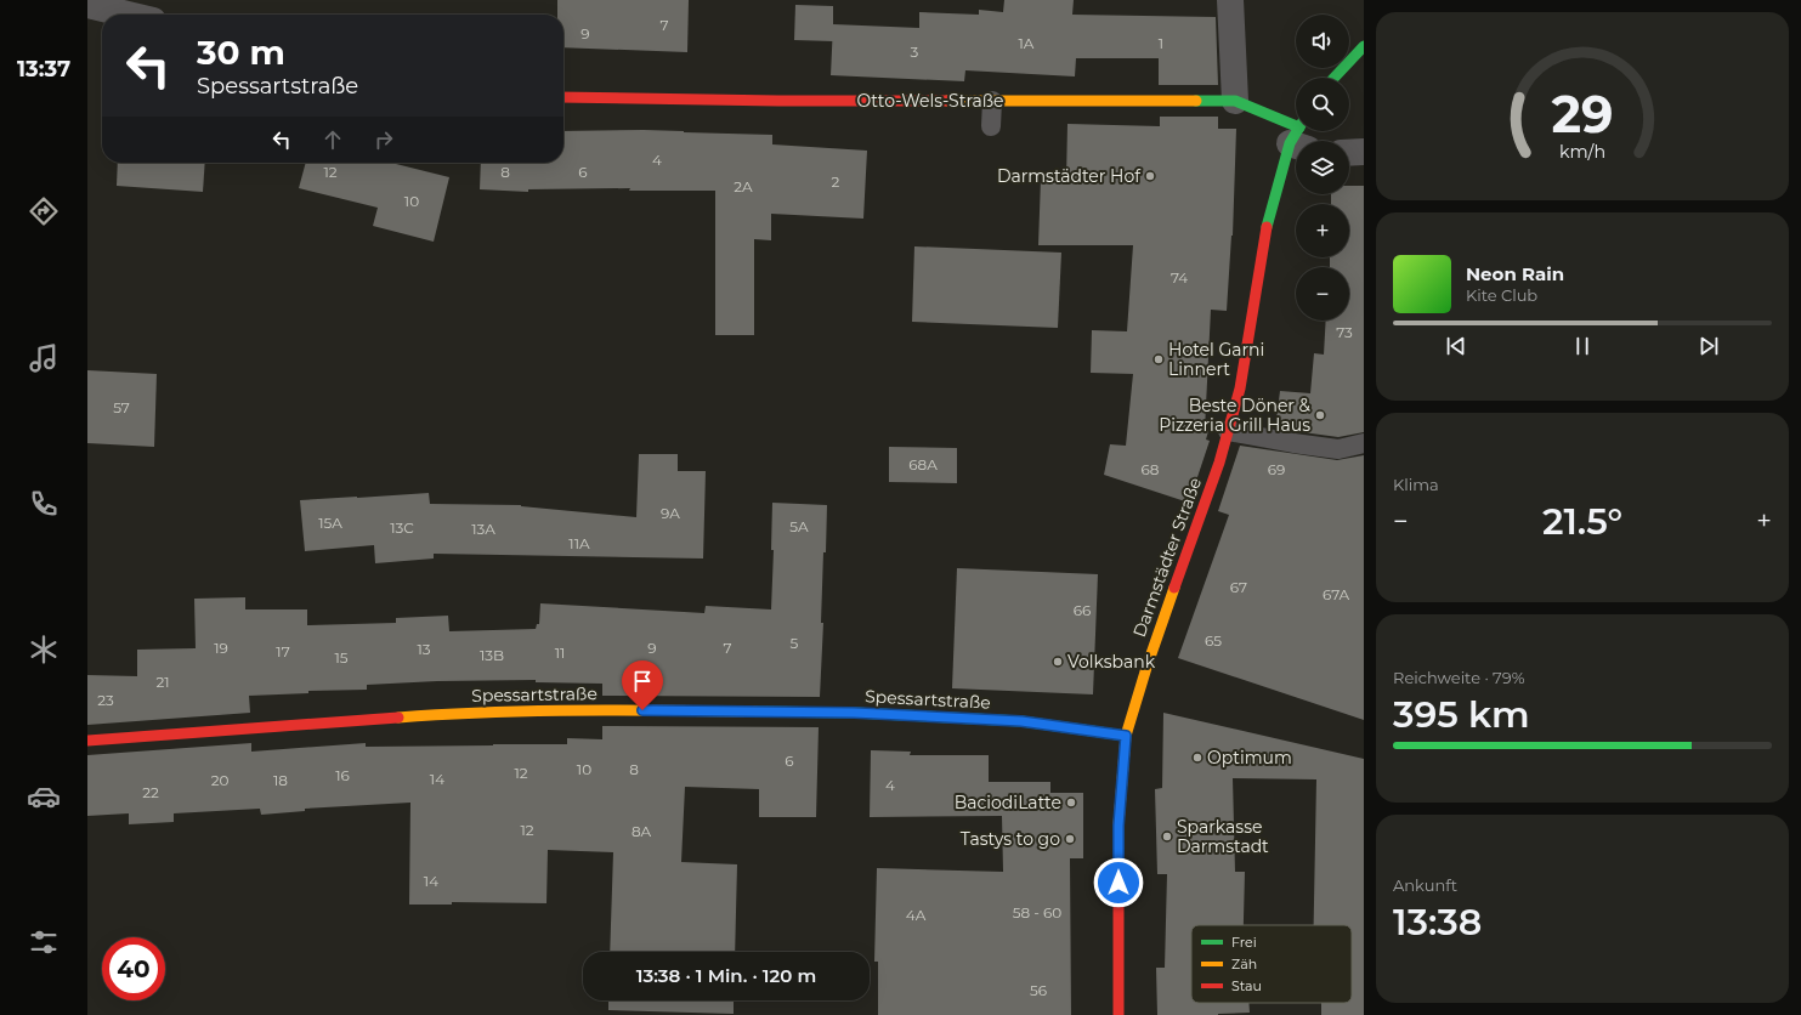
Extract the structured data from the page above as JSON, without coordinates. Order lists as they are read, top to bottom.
{
  "streets": {
    "street": ["Otto-Wels-Straße", "Darmstädter Straße", "Spessartstraße"]
  },
  "crossings": [
    ["Otto-Wels-Straße", "Darmstädter Straße"],
    ["Darmstädter Straße", "Spessartstraße"]
  ],
  "places": [
    "Darmstädter Hof",
    "Hotel Garni Linnert",
    "Beste Döner & Pizzeria Grill Haus",
    "Volksbank",
    "Optimum",
    "BaciodiLatte",
    "Sparkasse Darmstadt",
    "Tastys to go"
  ],
  "house_numbers": [
    "7",
    "9",
    "1A",
    "1",
    "3",
    "4",
    "12",
    "8",
    "6",
    "2",
    "2A",
    "10",
    "74",
    "73",
    "57",
    "68A",
    "68",
    "69",
    "9A",
    "15A",
    "5A",
    "13C",
    "13A",
    "11A",
    "67",
    "67A",
    "66",
    "65",
    "5",
    "19",
    "9",
    "7",
    "13",
    "17",
    "11",
    "13B",
    "15",
    "21",
    "23",
    "6",
    "10",
    "8",
    "12",
    "16",
    "14",
    "20",
    "18",
    "4",
    "22",
    "12",
    "8A",
    "14",
    "58 - 60",
    "4A",
    "56"
  ],
  "legend": ["Frei", "Zäh", "Stau"],
  "page": {
    "tabs": "13:37",
    "map_buttons": ["+", "−"],
    "turn": ["30 m", "Spessartstraße"],
    "song": ["Neon Rain", "Kite Club"],
    "tile": [
      "Klima",
      ["Reichweite · 79%", "395 km"],
      ["Ankunft", "13:38"]
    ],
    "heat": ["−", "21.5°", "+"],
    "limit": "40",
    "trip": "13:38 · 1 Min. · 120 m",
    "gauge": ["29", "km/h"]
  }
}
